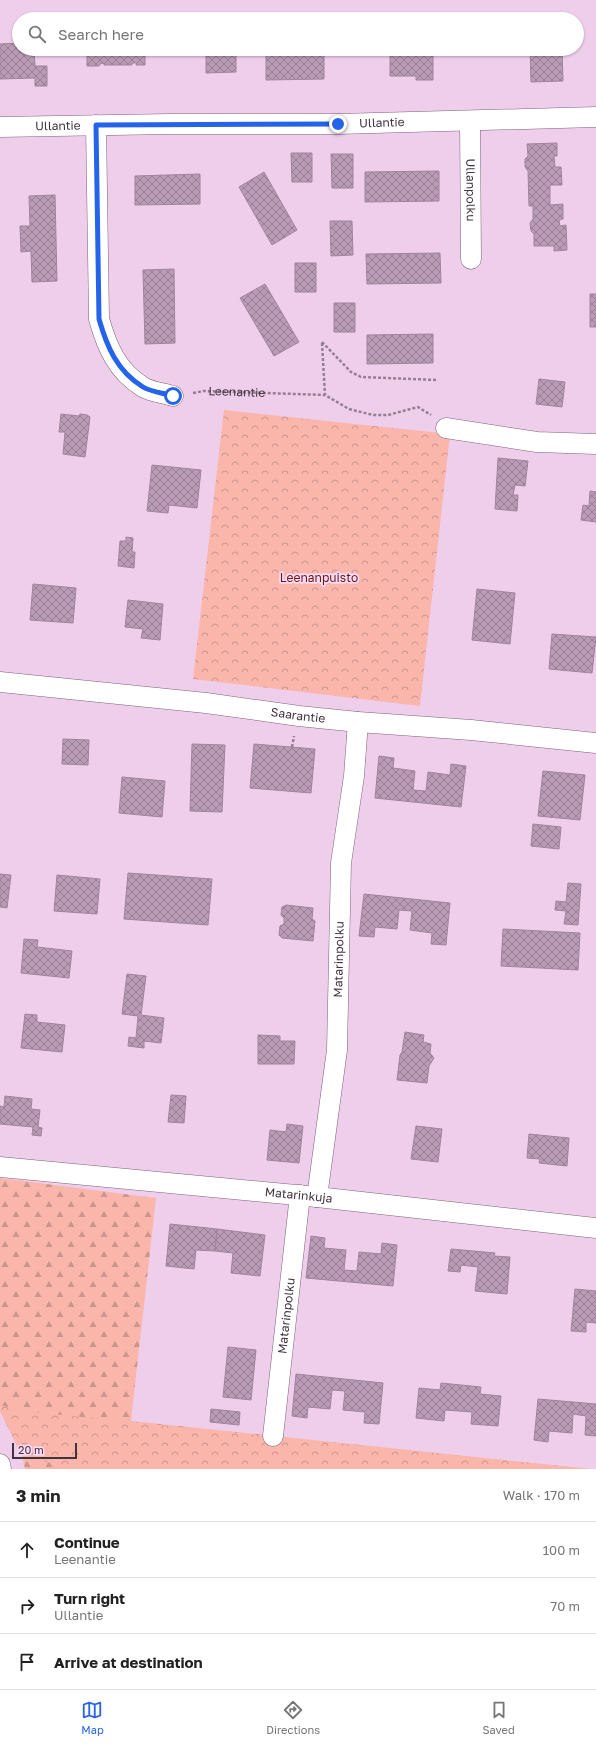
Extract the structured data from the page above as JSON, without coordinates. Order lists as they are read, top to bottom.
{
  "streets": {
    "street": [
      "Ullantie",
      "Ullanpolku",
      "Saarantie",
      "Matarinpolku",
      "Matarinkuja"
    ],
    "path": ["Leenantie"]
  },
  "crossings": [
    ["Ullantie", "Ullanpolku"],
    ["Saarantie", "Matarinpolku"],
    ["Matarinpolku", "Matarinkuja"]
  ],
  "parks": ["Leenanpuisto"],
  "scale_bar": "20 m",
  "page": {
    "search": "Search here",
    "scale": "20 m",
    "heading": ["3 min", "Walk · 170 m"],
    "list": [
      ["Continue", "Leenantie", "100 m"],
      ["Turn right", "Ullantie", "70 m"],
      "Arrive at destination"
    ],
    "nav": ["Map", "Directions", "Saved"]
  }
}
